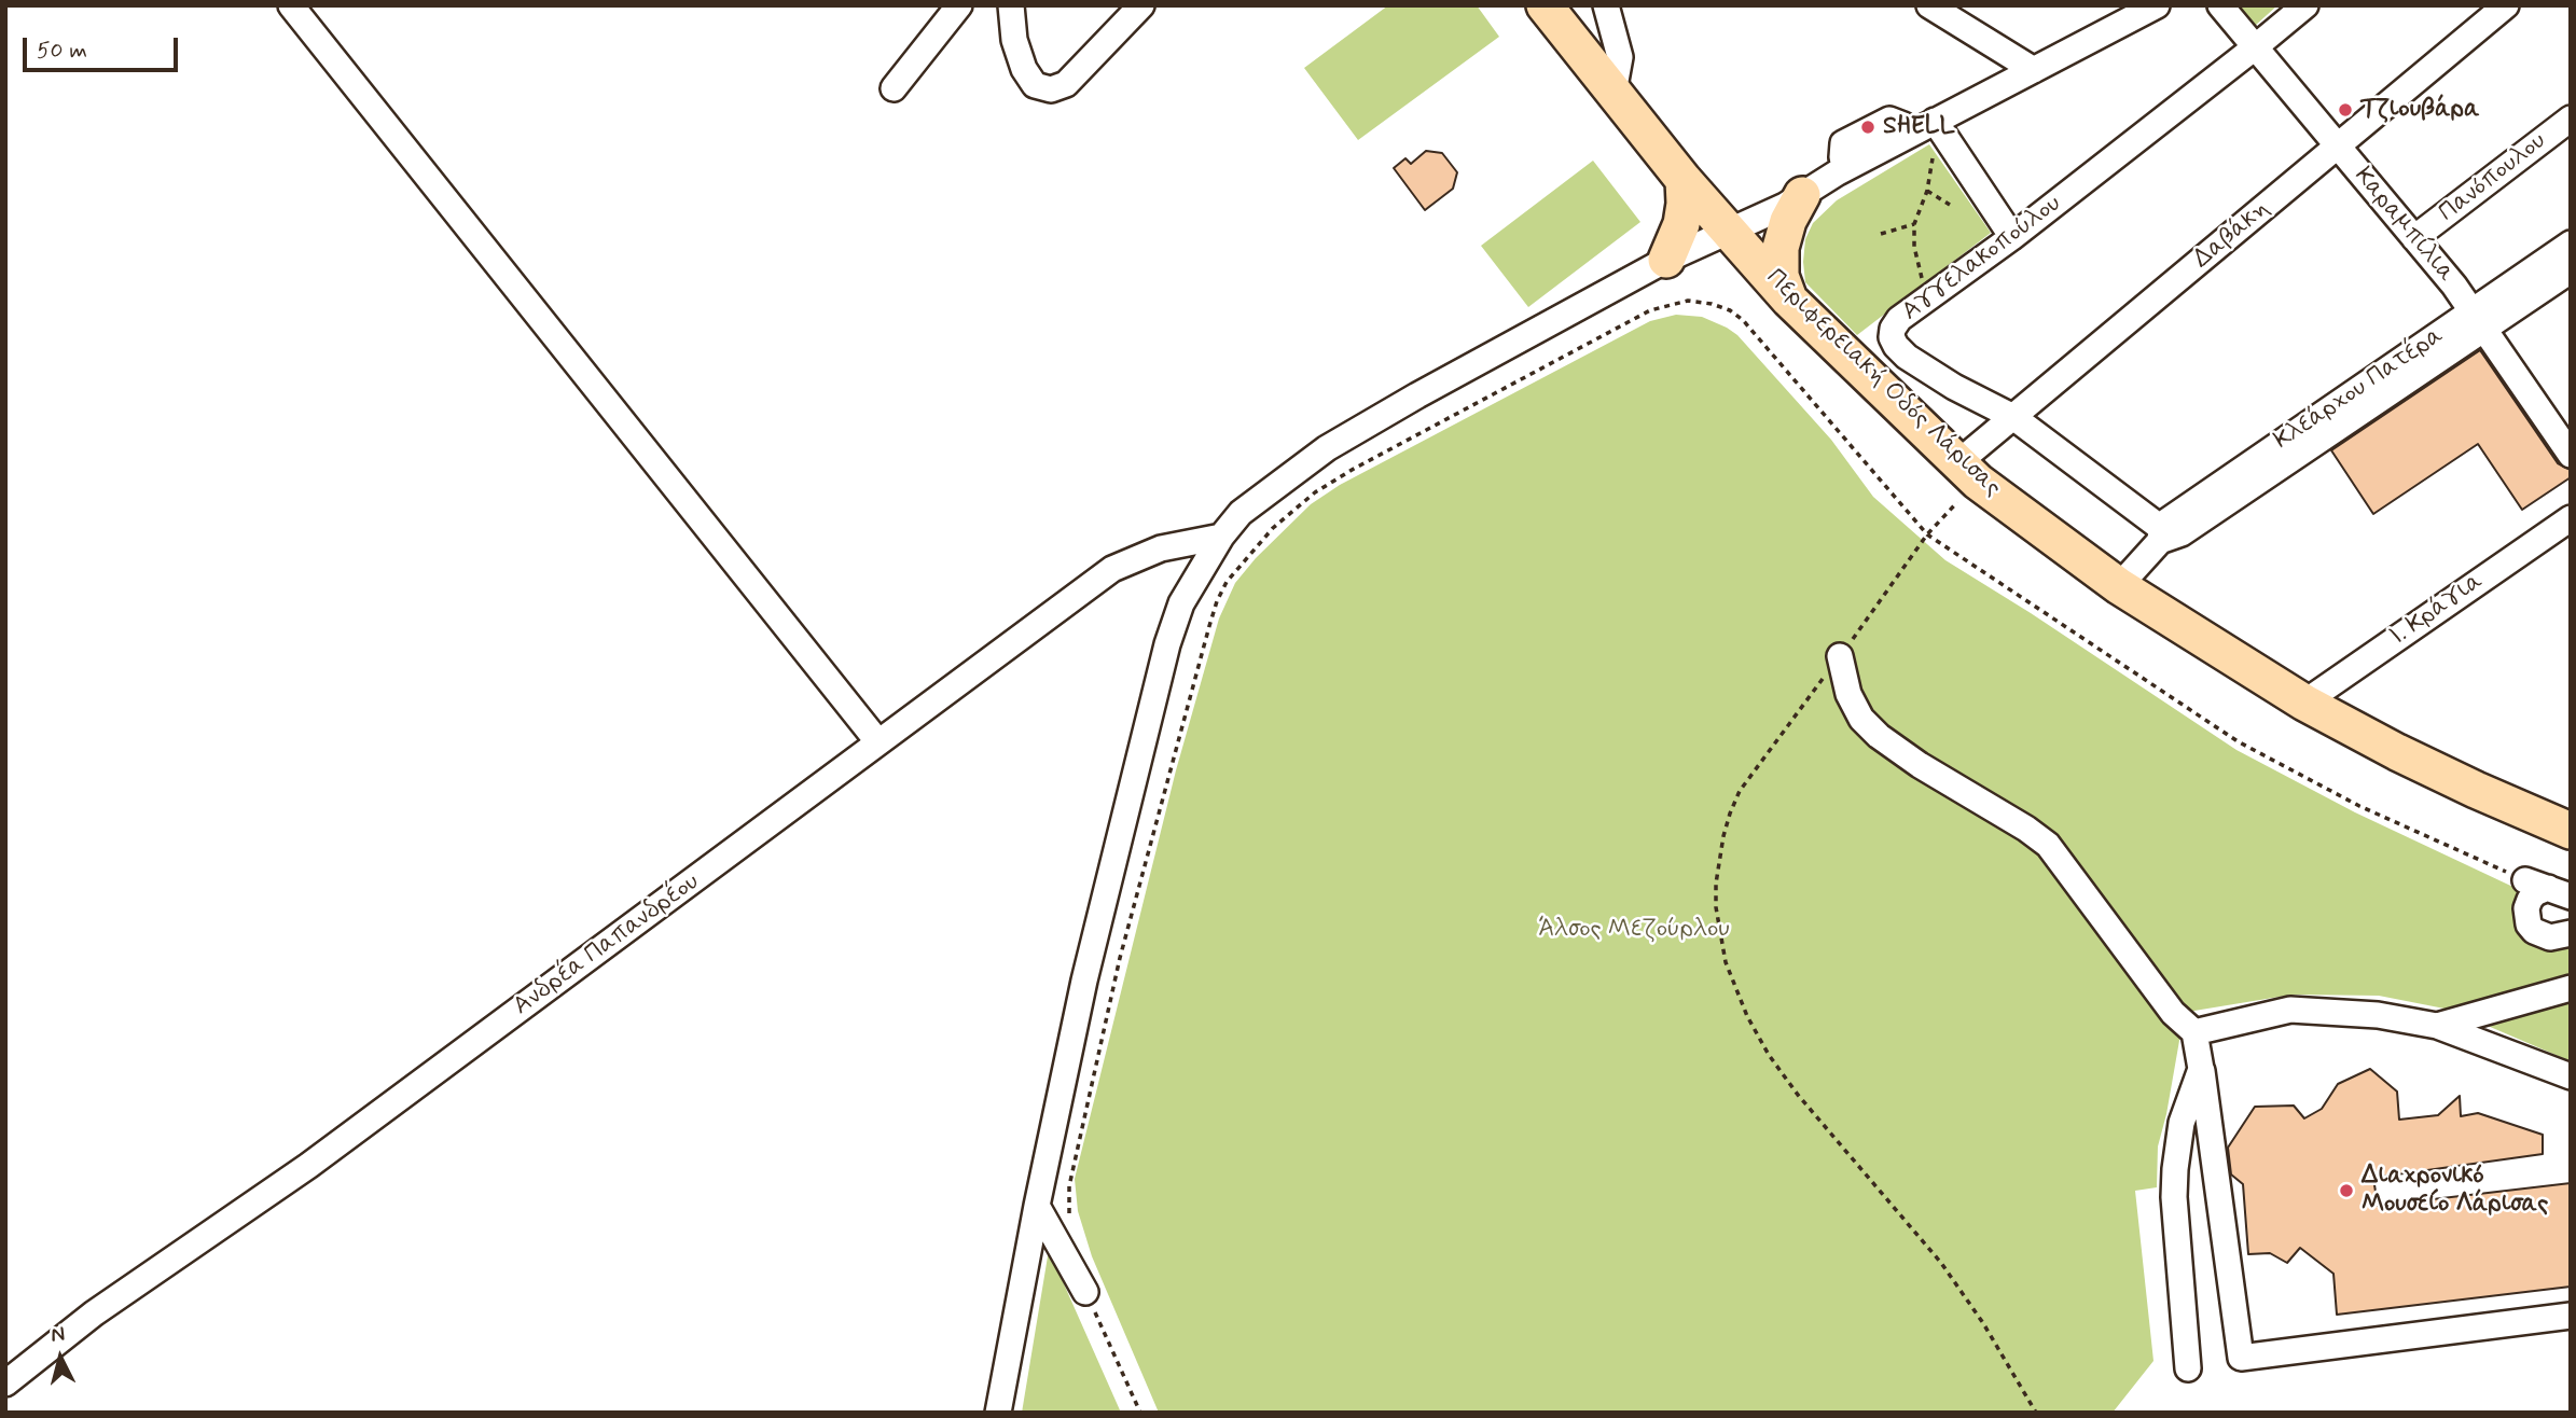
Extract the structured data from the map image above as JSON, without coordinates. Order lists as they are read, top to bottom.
{
  "streets": {
    "highway": ["Περιφερειακή Οδός Λάρισας"],
    "street": [
      "Πανόπουλου",
      "Καραμπίλια",
      "Δαβάκη",
      "Αγγελακοπούλου",
      "Κλεάρχου Πατέρα",
      "Ι. Κράγια",
      "Ανδρέα Παπανδρέου"
    ]
  },
  "crossings": [
    ["Πανόπουλου", "Καραμπίλια"],
    ["Καραμπίλια", "Δαβάκη"],
    ["Καραμπίλια", "Αγγελακοπούλου"],
    ["Καραμπίλια", "Κλεάρχου Πατέρα"],
    ["Δαβάκη", "Αγγελακοπούλου"],
    ["Δαβάκη", "Περιφερειακή Οδός Λάρισας"],
    ["Αγγελακοπούλου", "Κλεάρχου Πατέρα"],
    ["Περιφερειακή Οδός Λάρισας", "Κλεάρχου Πατέρα"],
    ["Περιφερειακή Οδός Λάρισας", "Ι. Κράγια"]
  ],
  "parks": ["Άλσος Μεζούρλου"],
  "places": ["Τζιουβάρα", "SHELL", "Διαχρονικό Μουσείο Λάρισας"],
  "scale_bar": "50 m",
  "north": "top"
}
